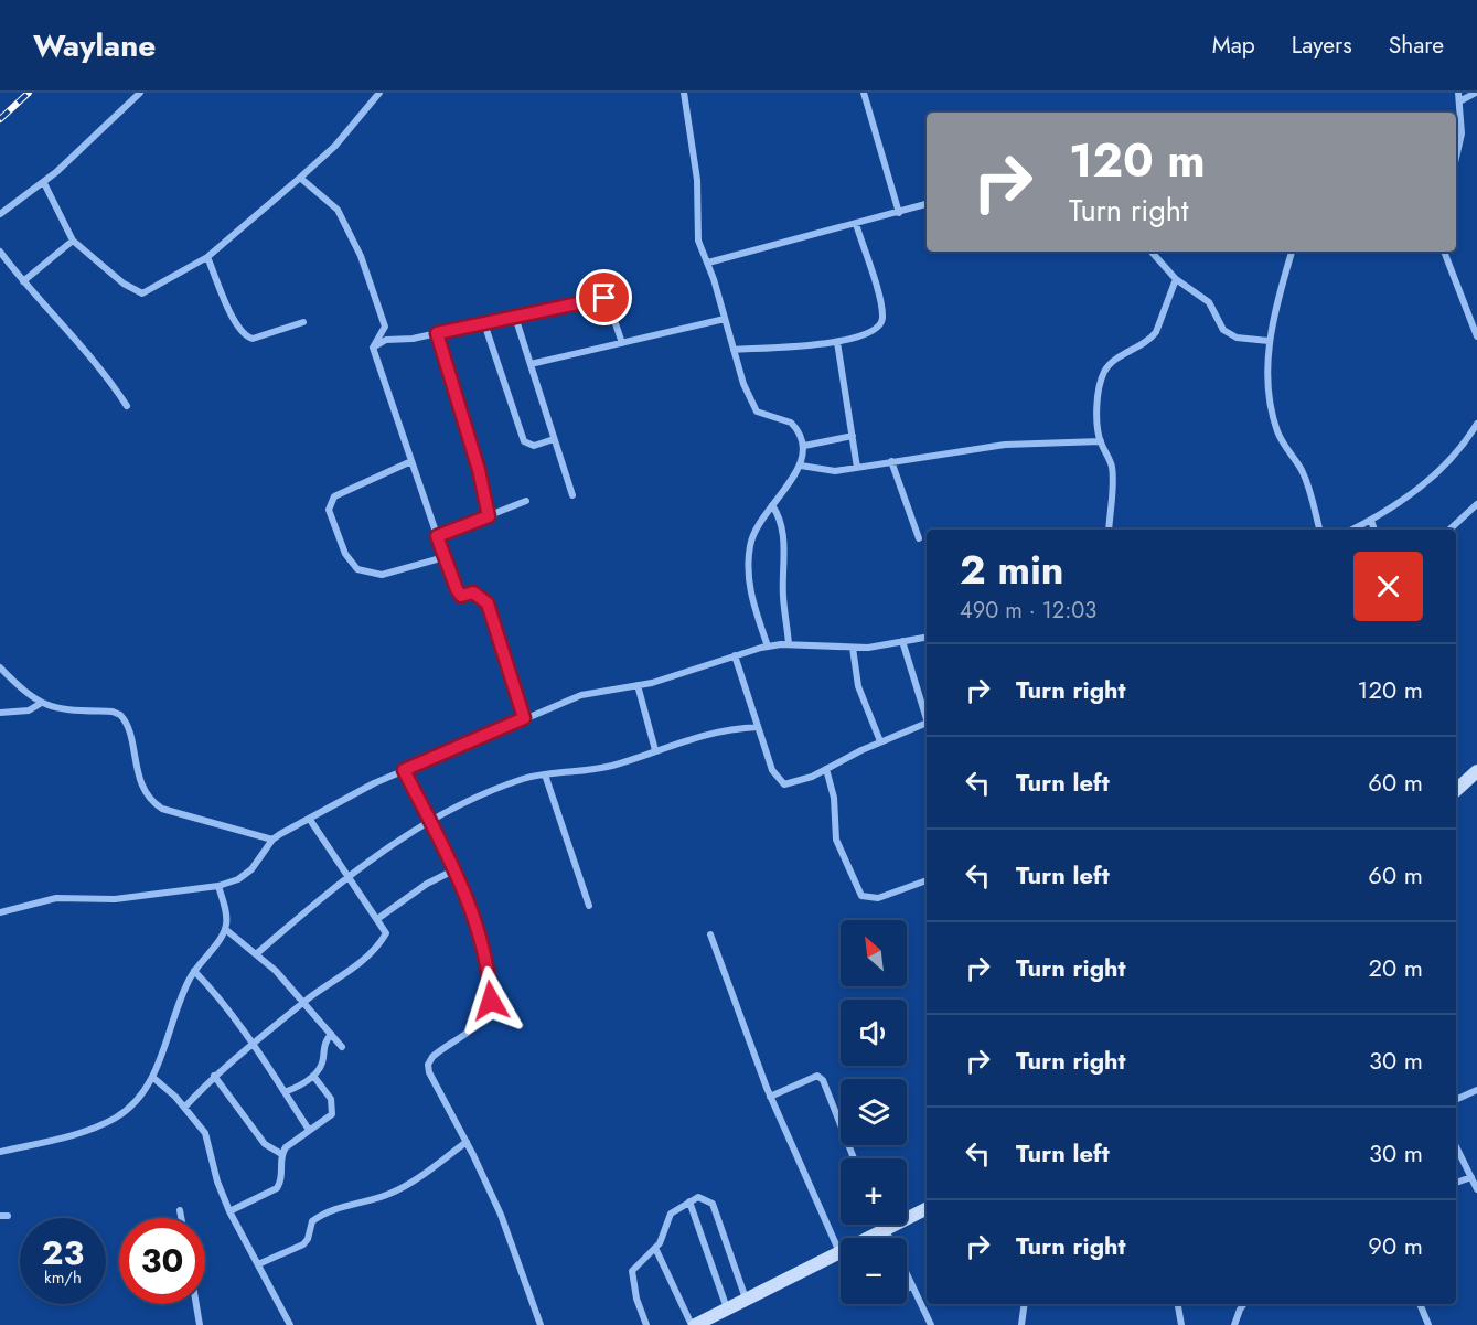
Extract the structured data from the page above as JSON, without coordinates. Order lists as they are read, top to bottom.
{
  "north": "top left",
  "page": {
    "header": "Waylane",
    "nav": ["Map", "Layers", "Share"],
    "turn": ["120 m", "Turn right"],
    "heading": ["2 min", "490 m · 12:03"],
    "list": [
      {
        "name": "Turn right",
        "value": "120 m"
      },
      {
        "name": "Turn left",
        "value": "60 m"
      },
      {
        "name": "Turn left",
        "value": "60 m"
      },
      {
        "name": "Turn right",
        "value": "20 m"
      },
      {
        "name": "Turn right",
        "value": "30 m"
      },
      {
        "name": "Turn left",
        "value": "30 m"
      },
      {
        "name": "Turn right",
        "value": "90 m"
      }
    ],
    "map_buttons": ["+", "−"],
    "speed": "23 km/h",
    "limit": "30"
  }
}
